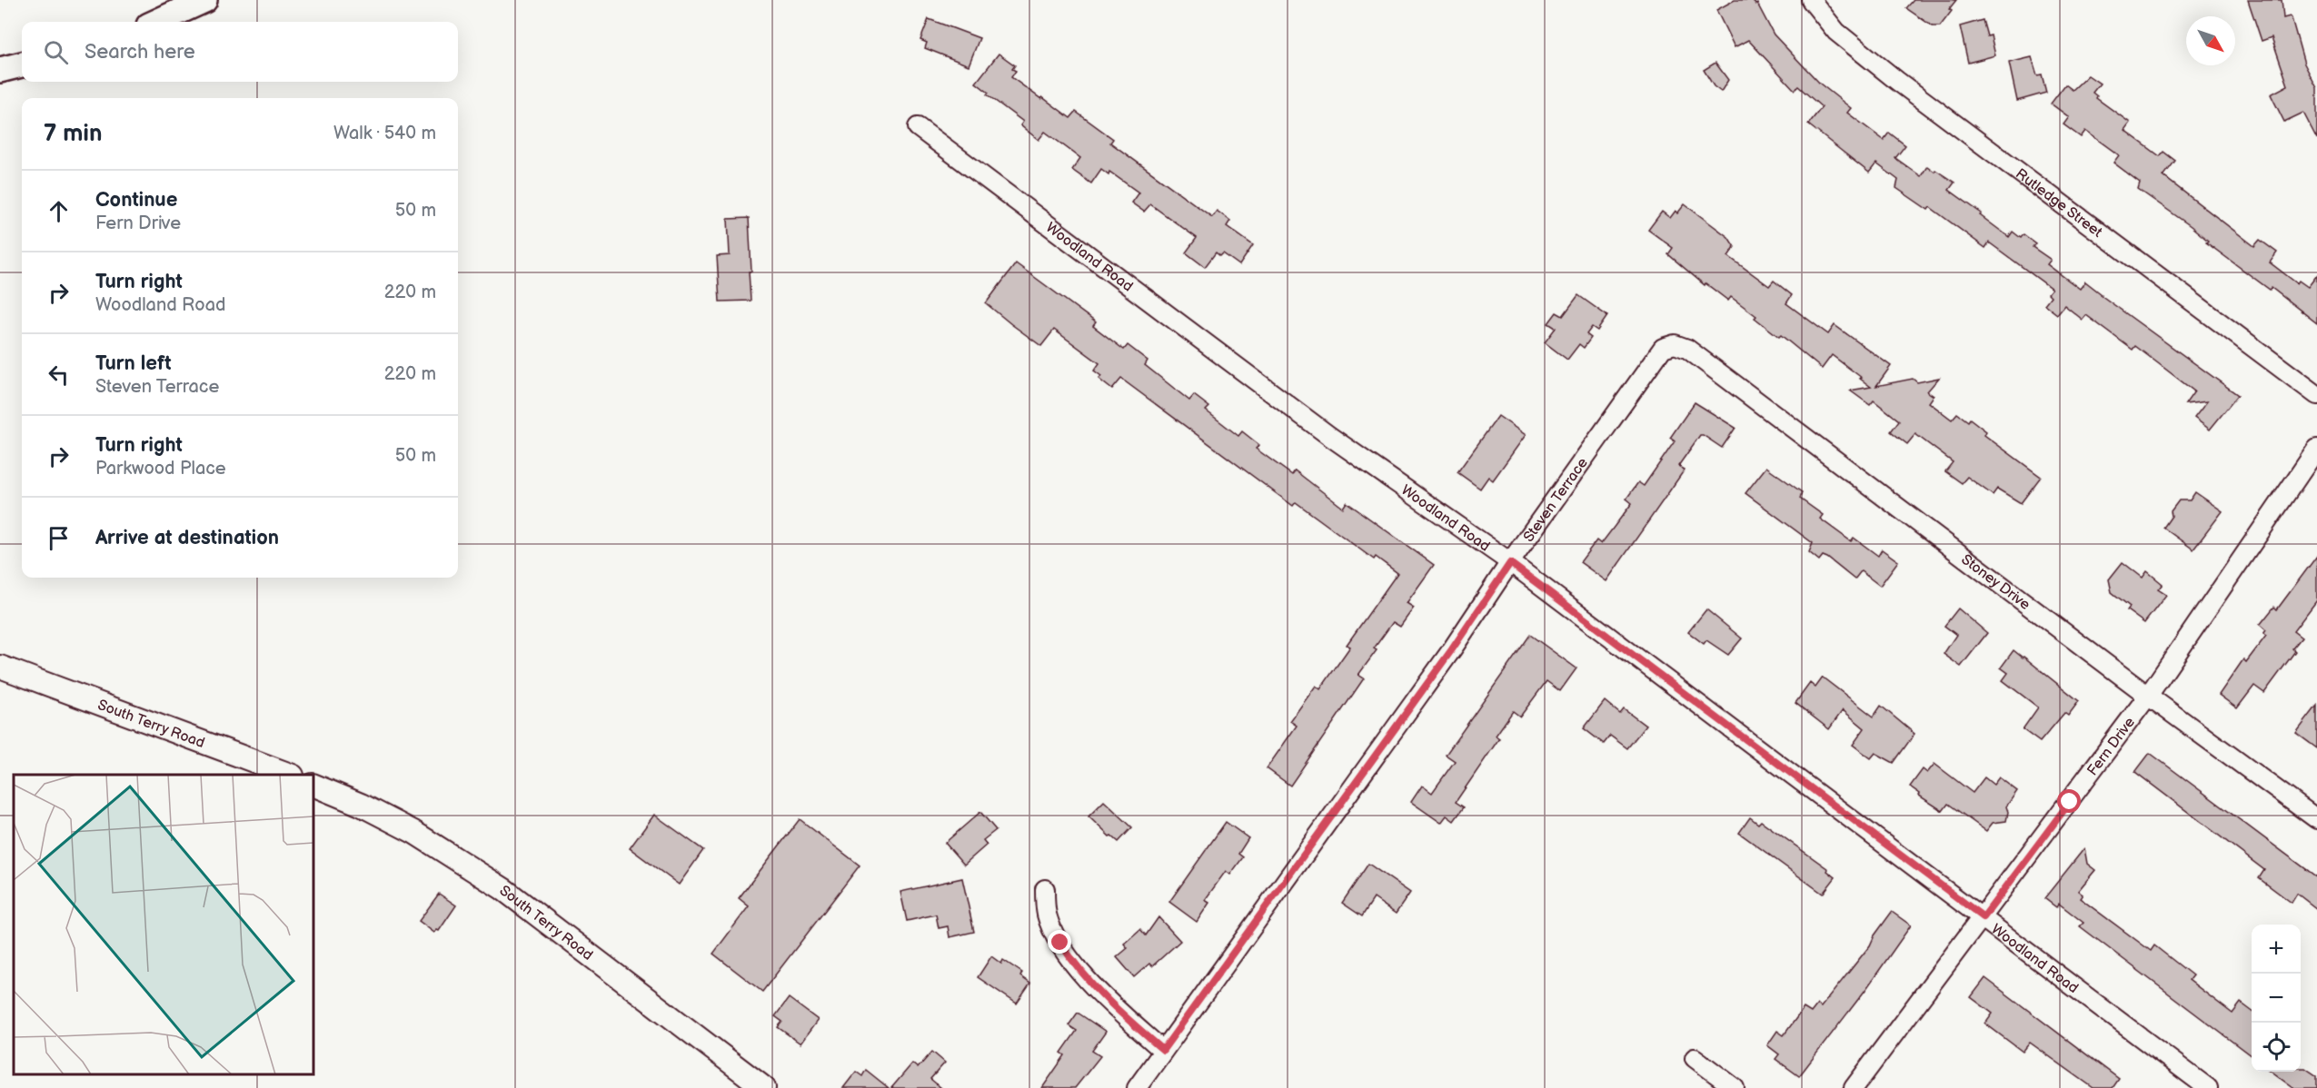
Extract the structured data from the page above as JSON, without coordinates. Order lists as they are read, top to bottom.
{
  "streets": {
    "street": [
      "Rutledge Street",
      "Woodland Road",
      "Steven Terrace",
      "Stoney Drive",
      "South Terry Road",
      "Fern Drive"
    ]
  },
  "crossings": [
    ["Woodland Road", "Steven Terrace"],
    ["Woodland Road", "Fern Drive"],
    ["Steven Terrace", "Stoney Drive"],
    ["Stoney Drive", "Fern Drive"]
  ],
  "north": "bottom right",
  "page": {
    "search": "Search here",
    "heading": ["7 min", "Walk · 540 m"],
    "list": [
      ["Continue", "Fern Drive", "50 m"],
      ["Turn right", "Woodland Road", "220 m"],
      ["Turn left", "Steven Terrace", "220 m"],
      ["Turn right", "Parkwood Place", "50 m"],
      "Arrive at destination"
    ],
    "map_buttons": ["+", "−"]
  }
}
